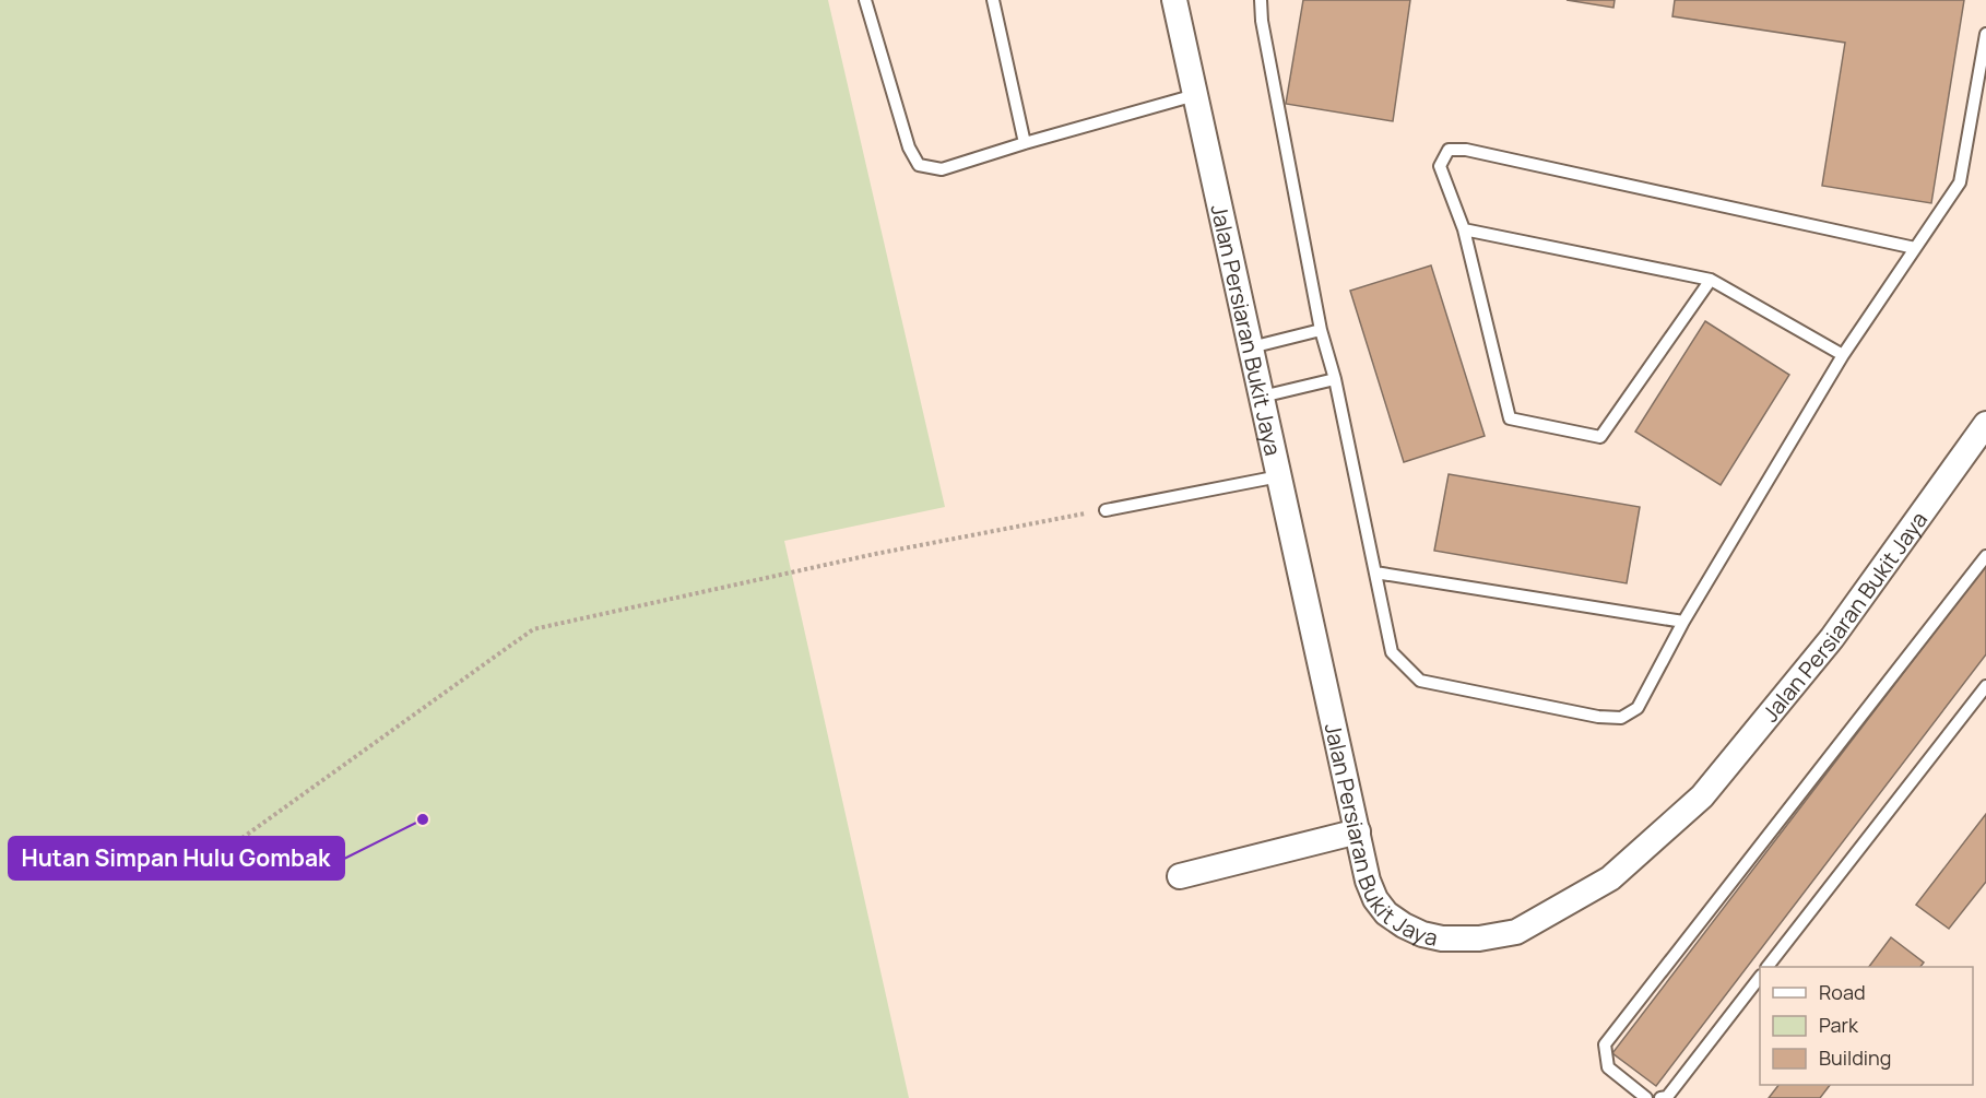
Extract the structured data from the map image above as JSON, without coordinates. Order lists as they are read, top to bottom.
{
  "streets": {
    "street": ["Jalan Persiaran Bukit Jaya"]
  },
  "places": ["Hutan Simpan Hulu Gombak"],
  "legend": ["Road", "Park", "Building"]
}
